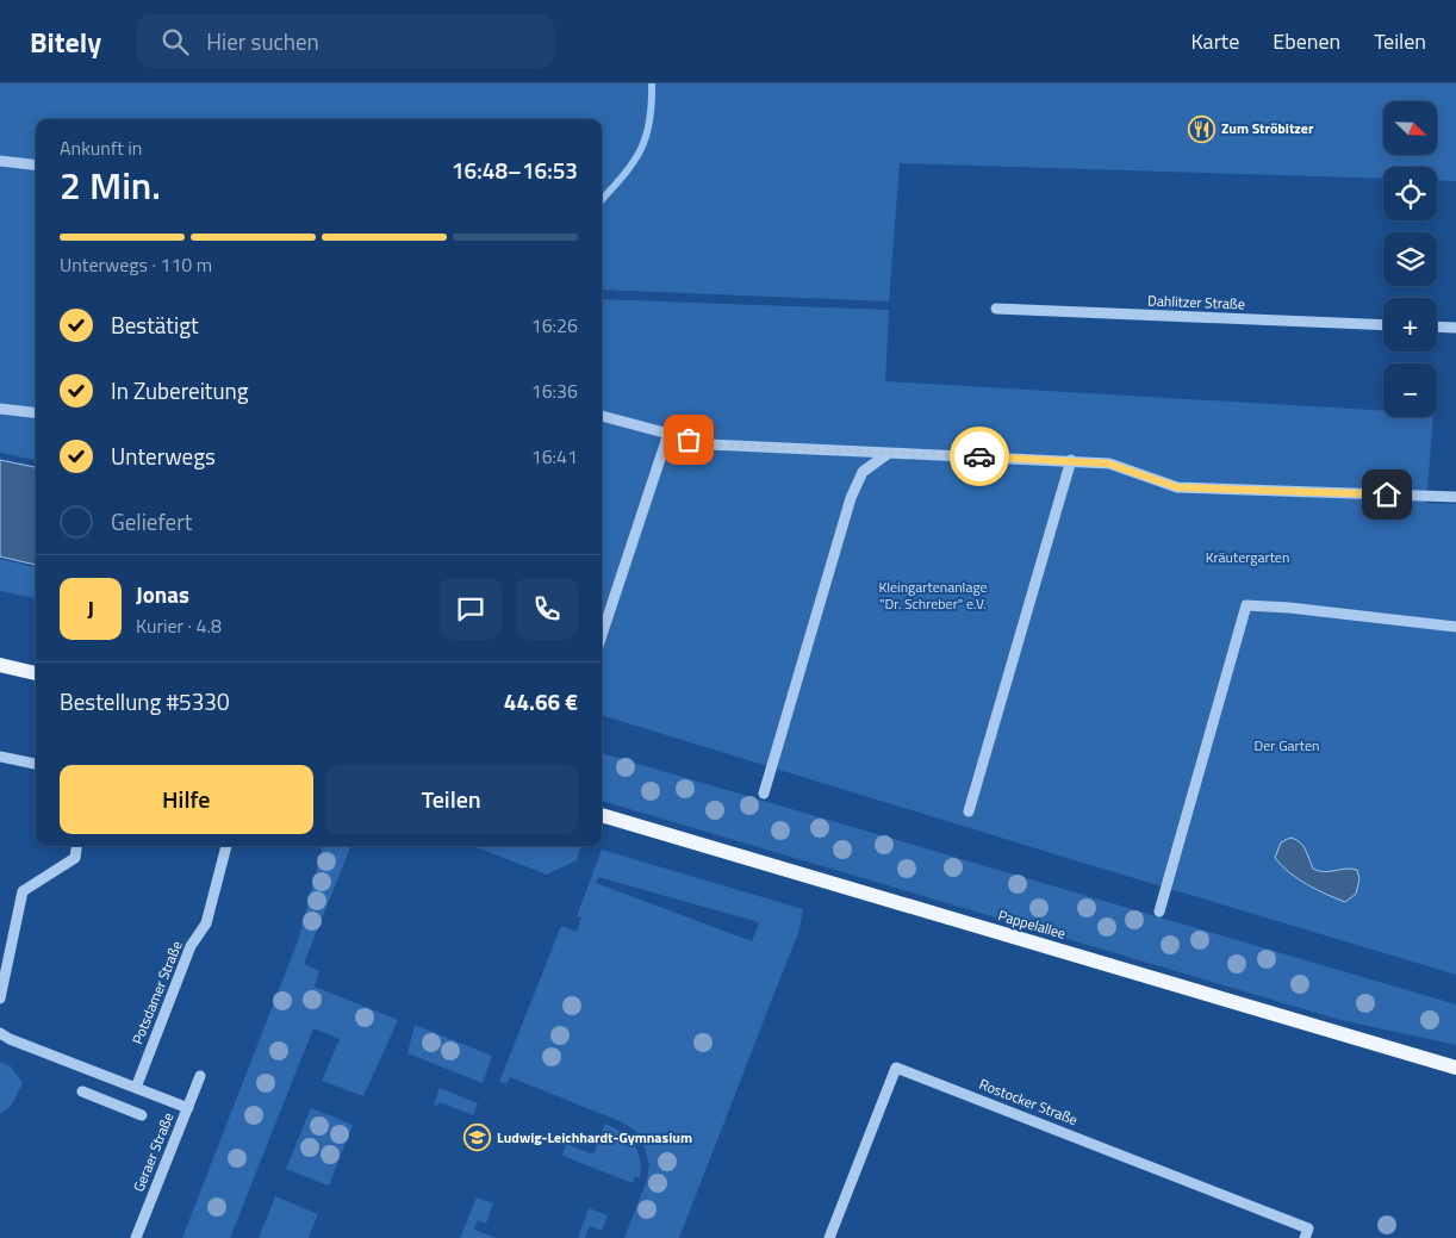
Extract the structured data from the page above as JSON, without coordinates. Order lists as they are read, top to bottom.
{
  "streets": {
    "main road": ["Pappelallee"],
    "street": [
      "Dahlitzer Straße",
      "Potsdamer Straße",
      "Rostocker Straße",
      "Geraer Straße"
    ]
  },
  "parks": ["Kräutergarten", "Kleingartenanlage \"Dr. Schreber\" e.V.", "Der Garten"],
  "places": {
    "restaurant": ["Zum Ströbitzer"],
    "school or university": ["Ludwig-Leichhardt-Gymnasium"]
  },
  "north": "bottom right",
  "page": {
    "header": "Bitely",
    "search": "Hier suchen",
    "nav": ["Karte", "Ebenen", "Teilen"],
    "map_buttons": ["+", "−"],
    "heading": ["2 Min.", "Ankunft in", "16:48–16:53"],
    "panel": [
      "Jonas",
      "Kurier · 4.8",
      "Bestellung #5330",
      "44.66 €"
    ],
    "bar": "Unterwegs · 110 m",
    "list": [
      ["Bestätigt", "16:26"],
      ["In Zubereitung", "16:36"],
      ["Unterwegs", "16:41"],
      "Geliefert"
    ],
    "round": "J",
    "buttons": ["Hilfe", "Teilen"]
  }
}
